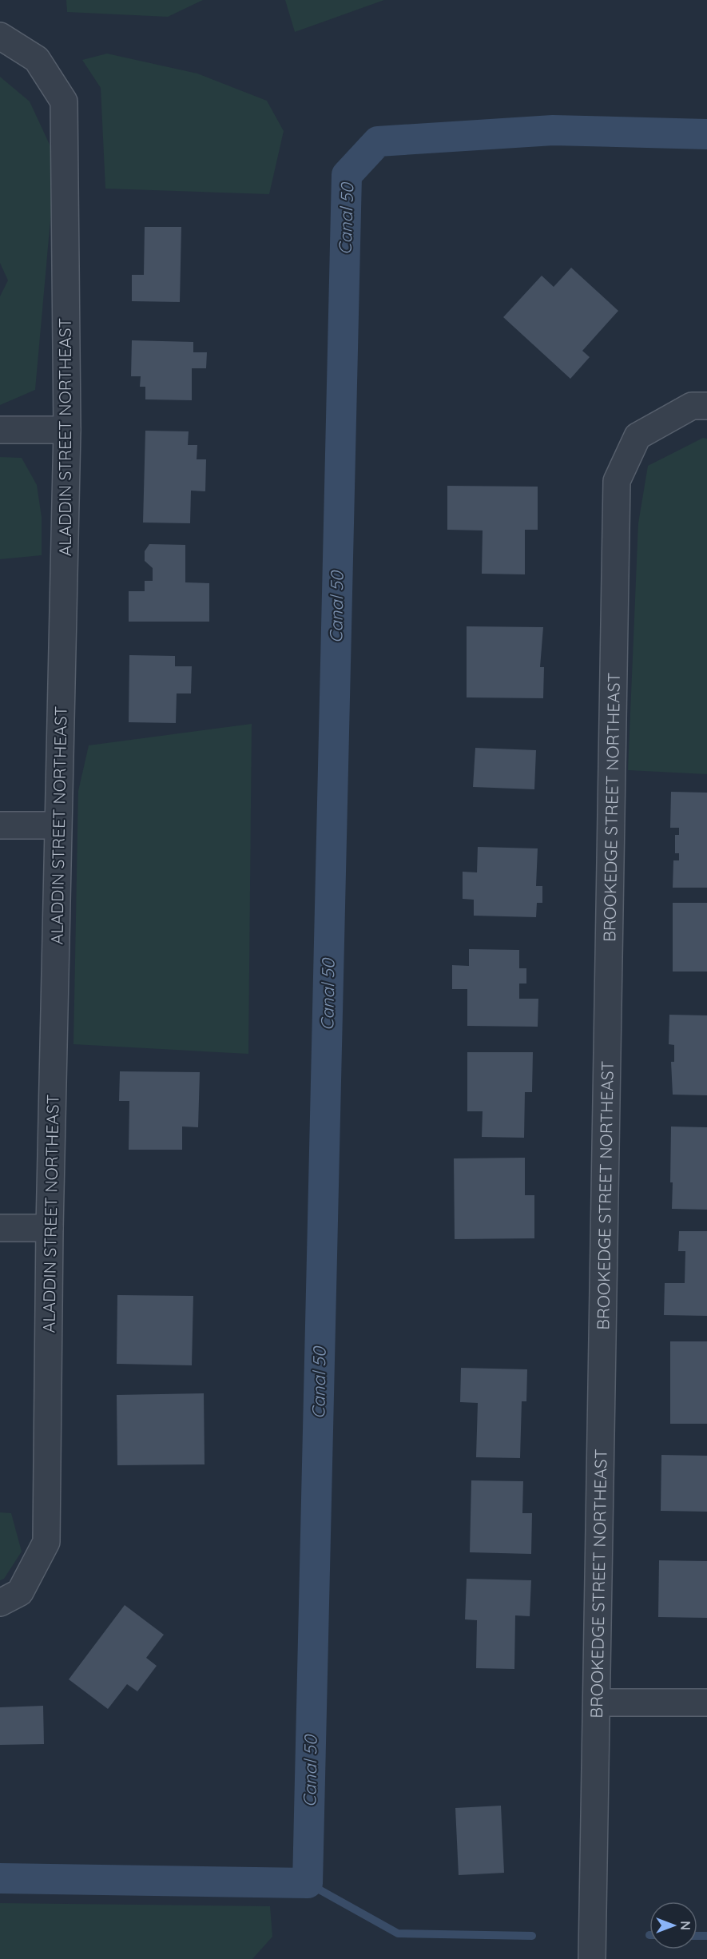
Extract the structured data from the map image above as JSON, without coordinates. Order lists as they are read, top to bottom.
{
  "streets": {
    "street": ["ALADDIN STREET NORTHEAST", "BROOKEDGE STREET NORTHEAST"]
  },
  "water": ["Canal 50"],
  "north": "right"
}
